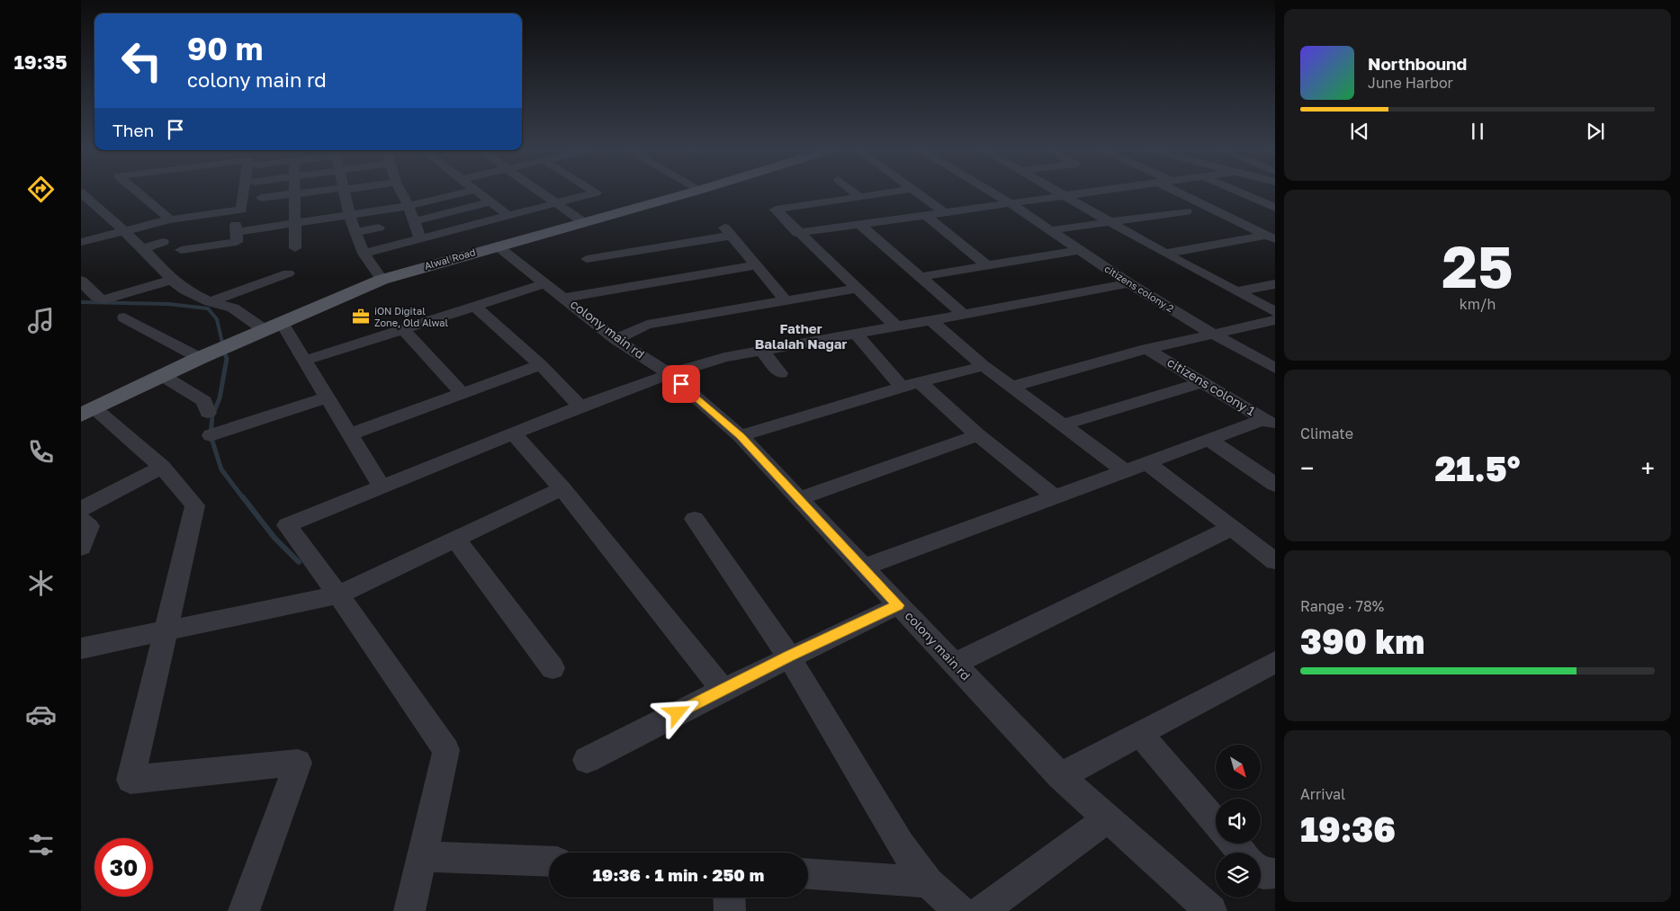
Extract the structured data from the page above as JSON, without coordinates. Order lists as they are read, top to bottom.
{
  "streets": {
    "main road": ["Alwal Road"],
    "street": ["citizens colony 2", "colony main rd", "citizens colony 1"]
  },
  "crossings": [
    ["Alwal Road", "colony main rd"],
    ["citizens colony 2", "citizens colony 1"]
  ],
  "districts": ["Father Balaiah Nagar"],
  "places": {
    "office": ["iON Digital Zone, Old Alwal"]
  },
  "north": "bottom right",
  "page": {
    "tabs": "19:35",
    "turn": ["90 m", "colony main rd"],
    "song": ["Northbound", "June Harbor"],
    "then": "Then",
    "tile": [
      ["25", "km/h"],
      "Climate",
      ["Range · 78%", "390 km"],
      ["Arrival", "19:36"]
    ],
    "heat": ["−", "21.5°", "+"],
    "limit": "30",
    "trip": "19:36 · 1 min · 250 m"
  }
}
